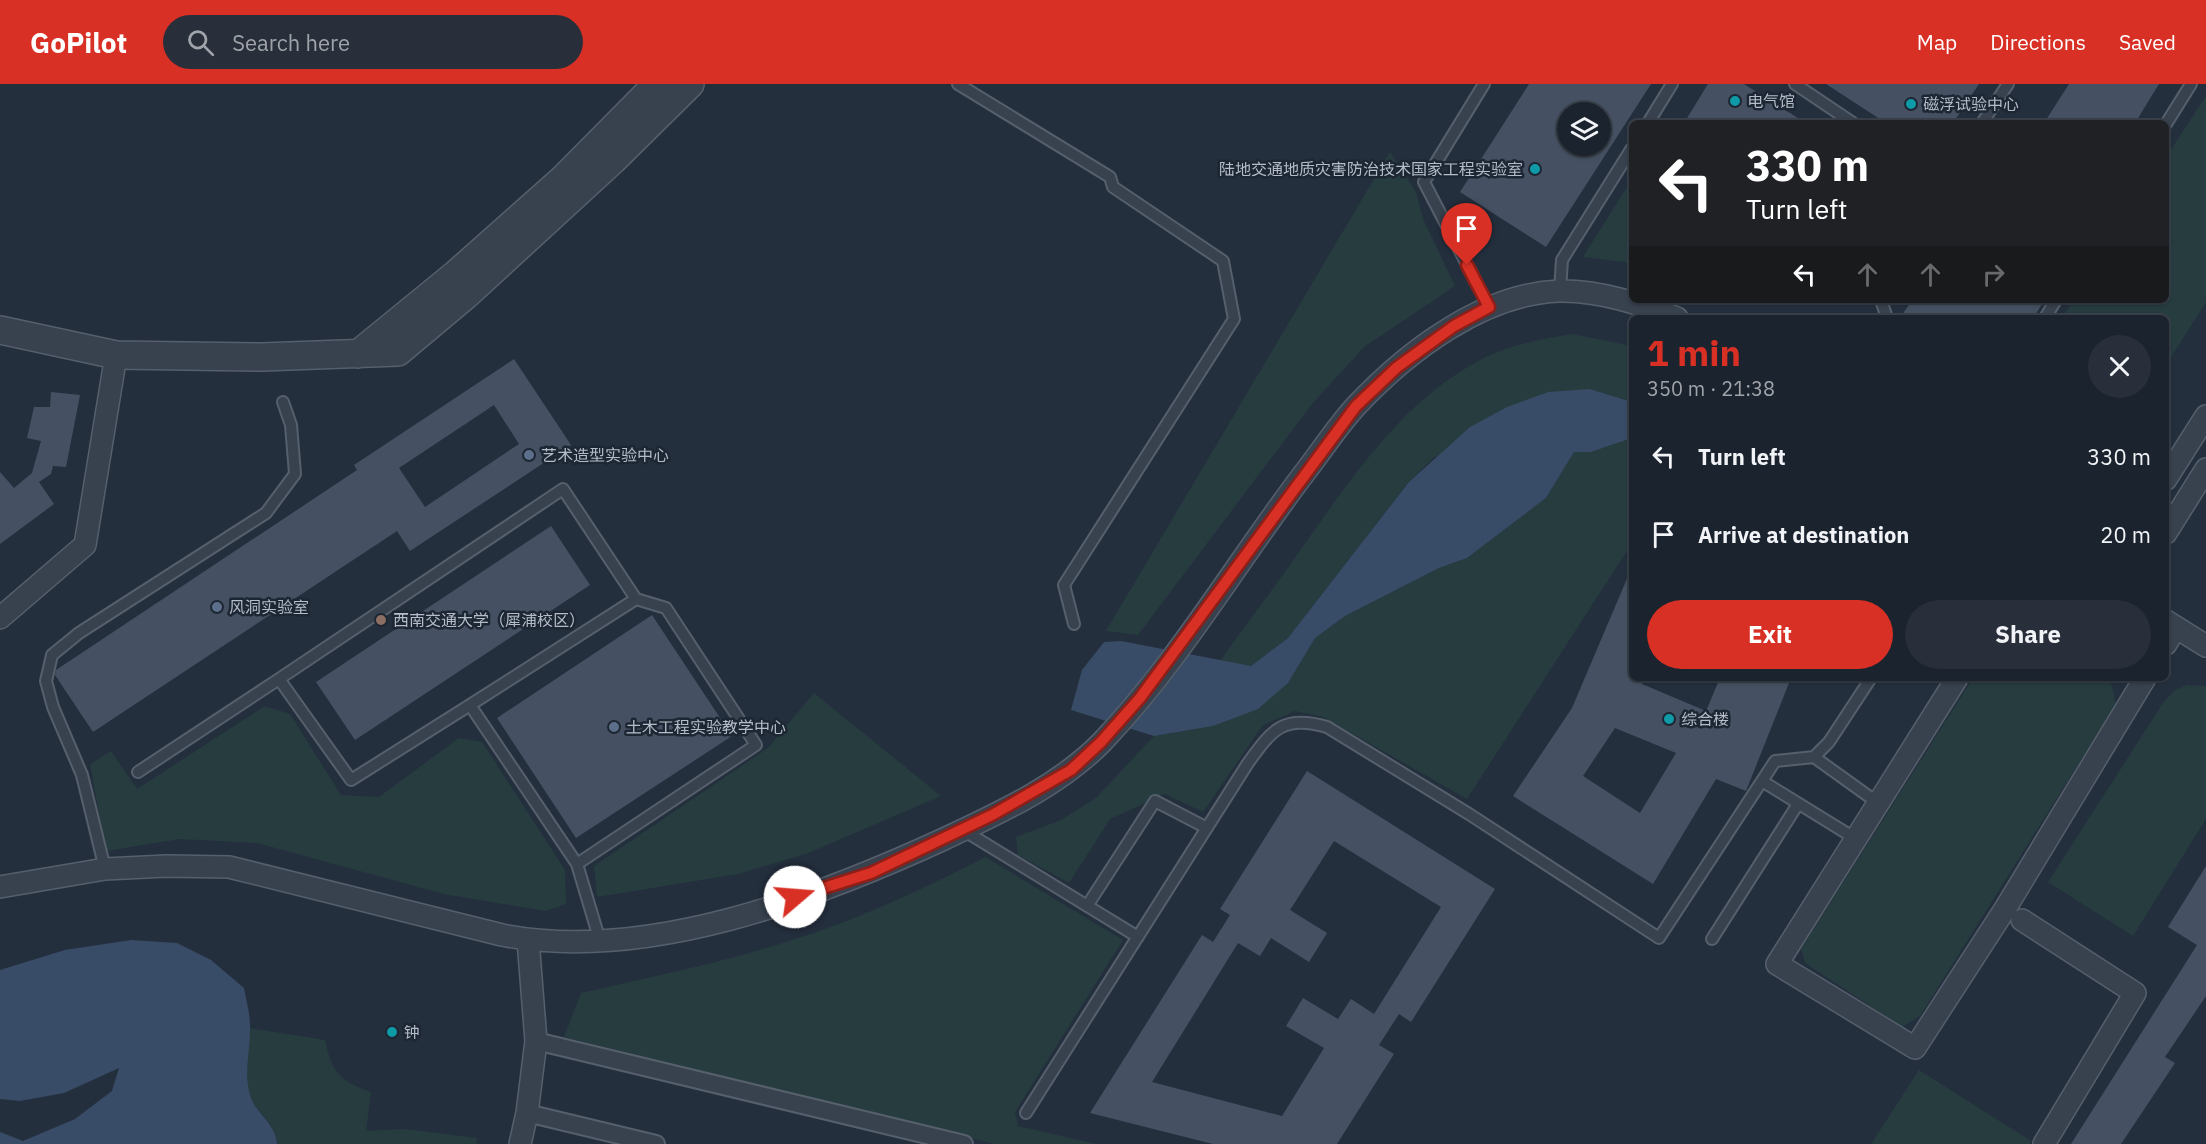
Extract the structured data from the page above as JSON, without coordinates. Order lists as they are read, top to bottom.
{
  "places": [
    "电气馆",
    "磁浮试验中心",
    "陆地交通地质灾害防治技术国家工程实验室",
    "艺术造型实验中心",
    "风洞实验室",
    "西南交通大学（犀浦校区）",
    "综合楼",
    "土木工程实验教学中心",
    "钟"
  ],
  "page": {
    "header": "GoPilot",
    "search": "Search here",
    "nav": ["Map", "Directions", "Saved"],
    "turn": ["330 m", "Turn left"],
    "heading": ["1 min", "350 m · 21:38"],
    "list": [
      {
        "name": "Turn left",
        "value": "330 m"
      },
      {
        "name": "Arrive at destination",
        "value": "20 m"
      }
    ],
    "buttons": ["Exit", "Share"]
  }
}
